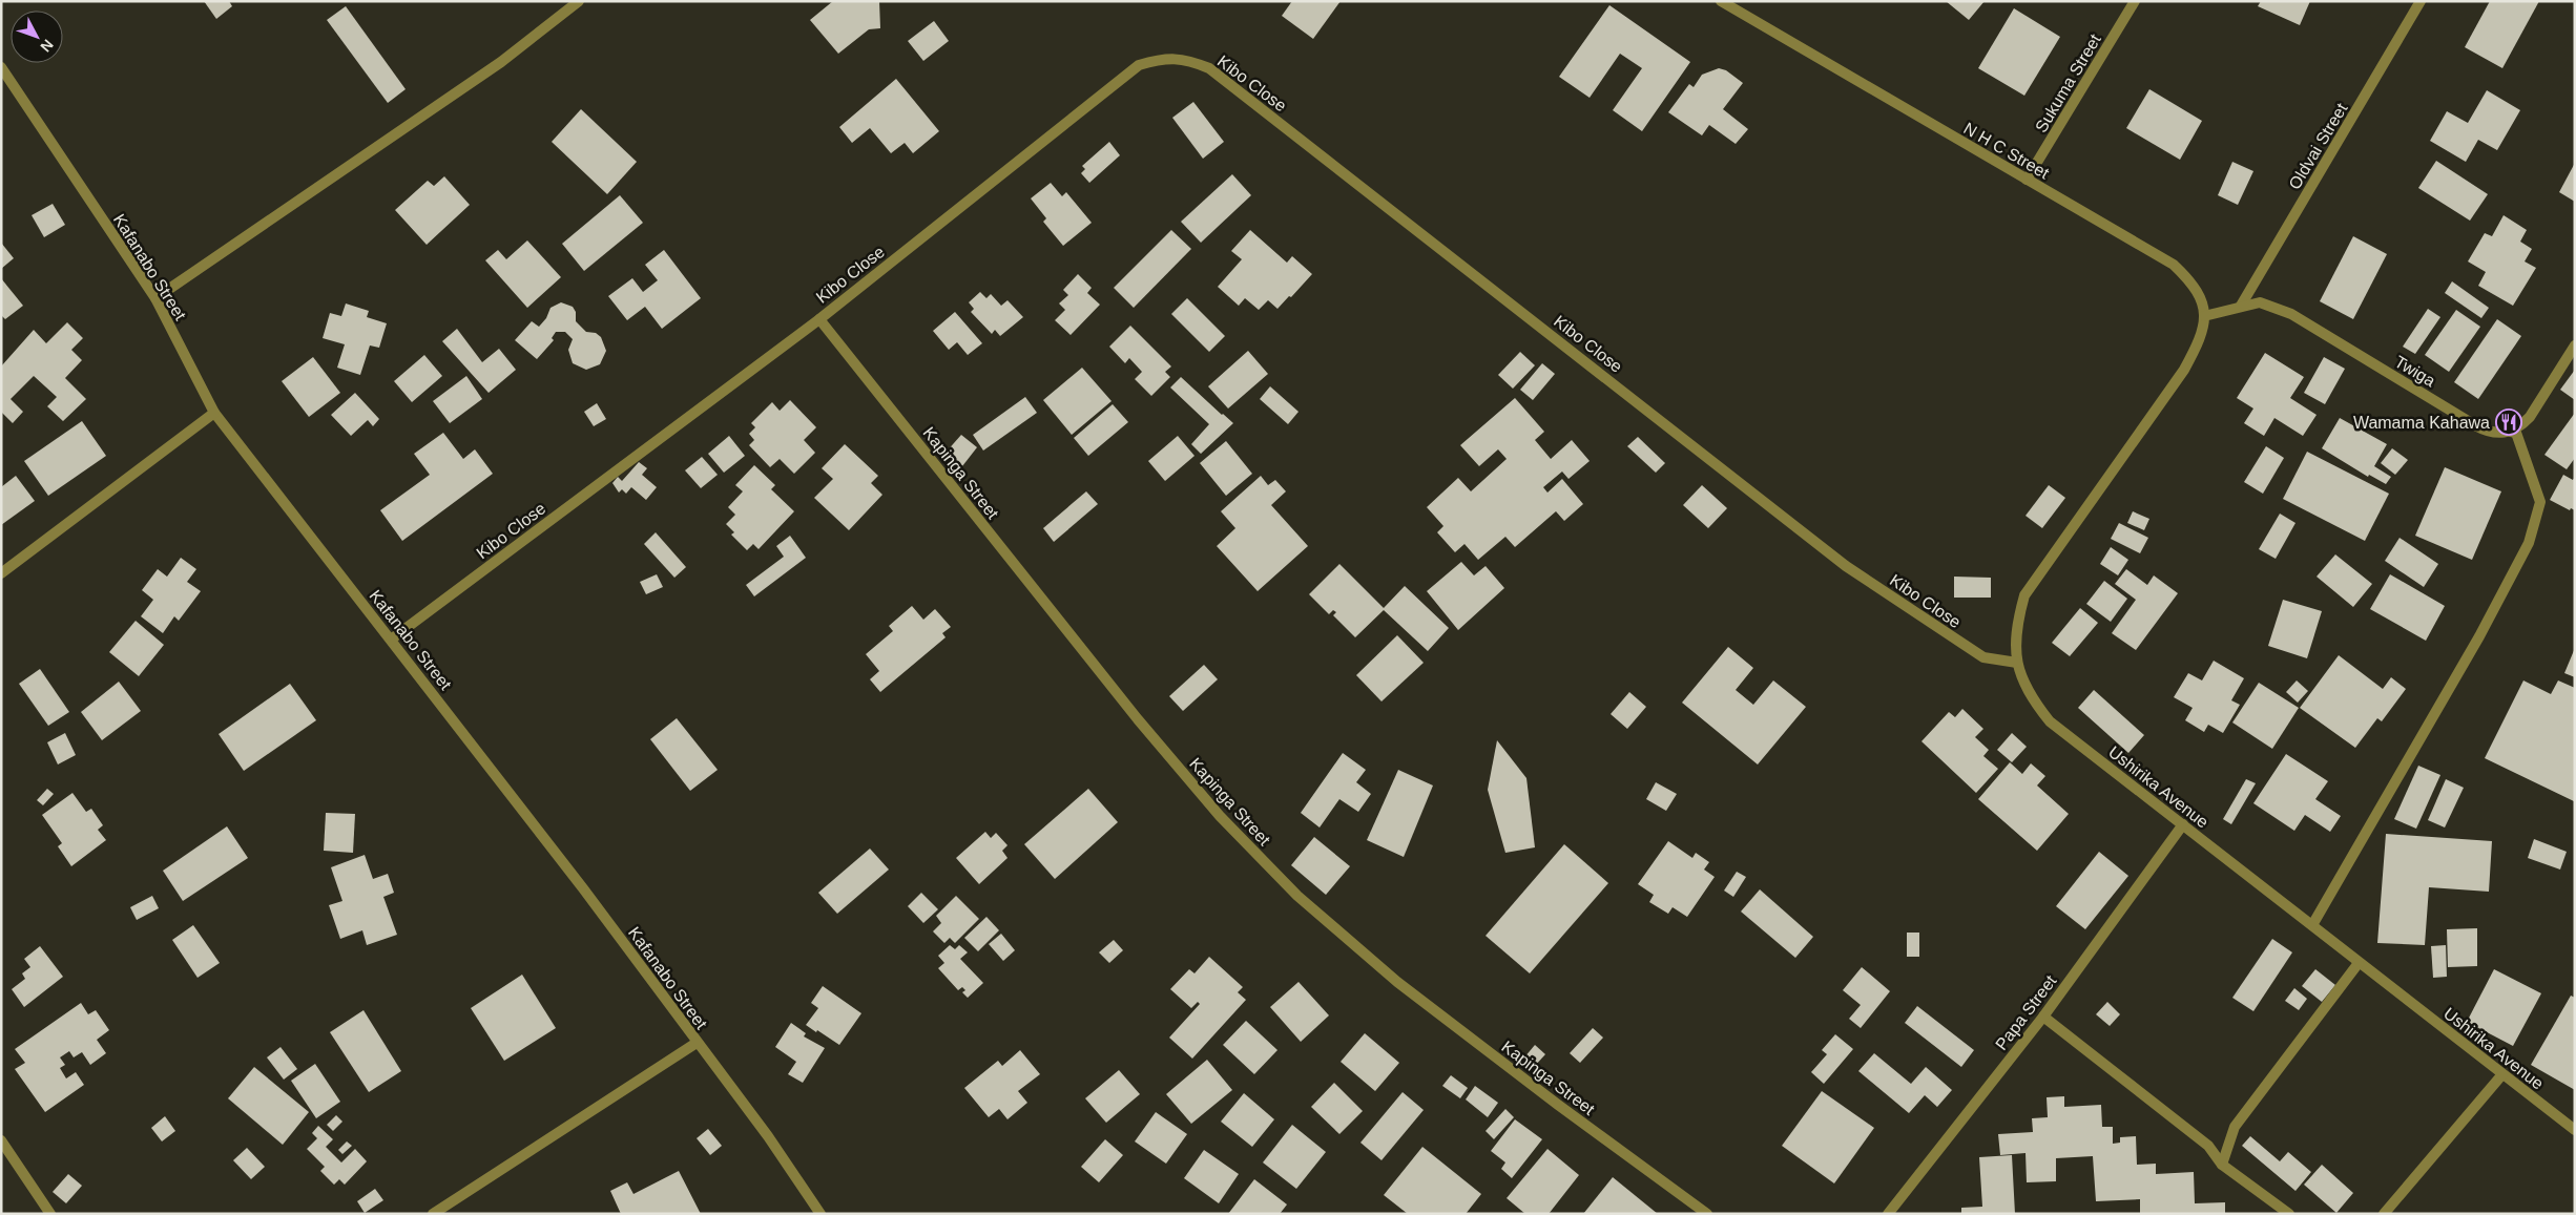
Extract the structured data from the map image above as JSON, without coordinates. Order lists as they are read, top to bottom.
{
  "streets": {
    "street": [
      "Kibo Close",
      "Sukuma Street",
      "Oldvai Street",
      "N H C Street",
      "Kafanabo Street",
      "Twiga",
      "Kapinga Street",
      "Ushirika Avenue",
      "Papa Street"
    ]
  },
  "crossings": [
    ["Kibo Close", "Kafanabo Street"],
    ["Kibo Close", "Kapinga Street"],
    ["Kibo Close", "Ushirika Avenue"],
    ["Sukuma Street", "N H C Street"],
    ["Oldvai Street", "Twiga"],
    ["N H C Street", "Twiga"],
    ["N H C Street", "Ushirika Avenue"],
    ["Ushirika Avenue", "Papa Street"]
  ],
  "places": {
    "restaurant": ["Wamama Kahawa"]
  },
  "north": "bottom right"
}
